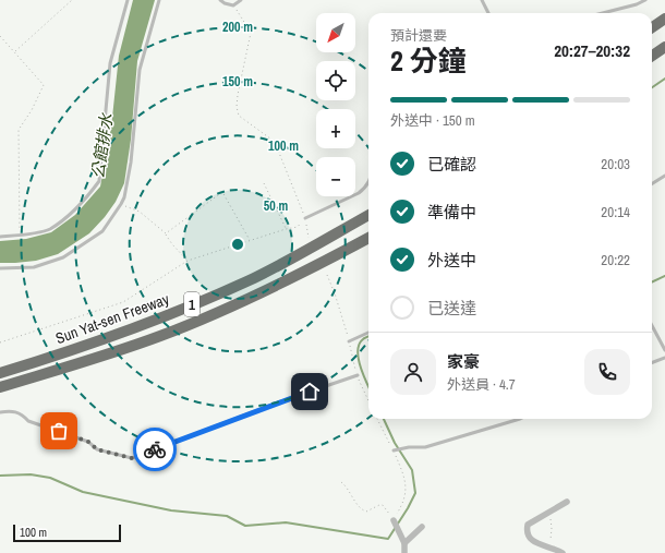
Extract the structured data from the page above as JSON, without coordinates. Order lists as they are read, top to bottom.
{
  "streets": {
    "highway": ["1", "Sun Yat-sen Freeway"]
  },
  "water": ["公館排水"],
  "scale_bar": "100 m",
  "north": "bottom left",
  "page": {
    "map_buttons": ["+", "−"],
    "heading": ["2 分鐘", "預計還要", "20:27–20:32"],
    "panel": ["家豪", "外送員 · 4.7"],
    "bar": "外送中 · 150 m",
    "list": [
      ["已確認", "20:03"],
      ["準備中", "20:14"],
      ["外送中", "20:22"],
      "已送達"
    ],
    "scale": "100 m"
  },
  "rings": [
    "200 m",
    "150 m",
    "100 m",
    "50 m"
  ]
}
